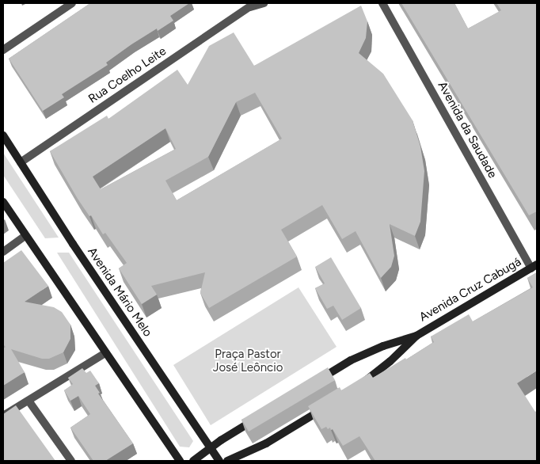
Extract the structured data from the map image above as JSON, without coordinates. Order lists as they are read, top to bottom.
{
  "streets": {
    "main road": ["Avenida Cruz Cabugá", "Avenida Mário Melo"],
    "street": ["Rua Coelho Leite", "Avenida da Saudade"]
  },
  "crossings": [
    ["Rua Coelho Leite", "Avenida Mário Melo"],
    ["Avenida da Saudade", "Avenida Cruz Cabugá"]
  ],
  "parks": ["Praça Pastor José Leôncio"]
}
